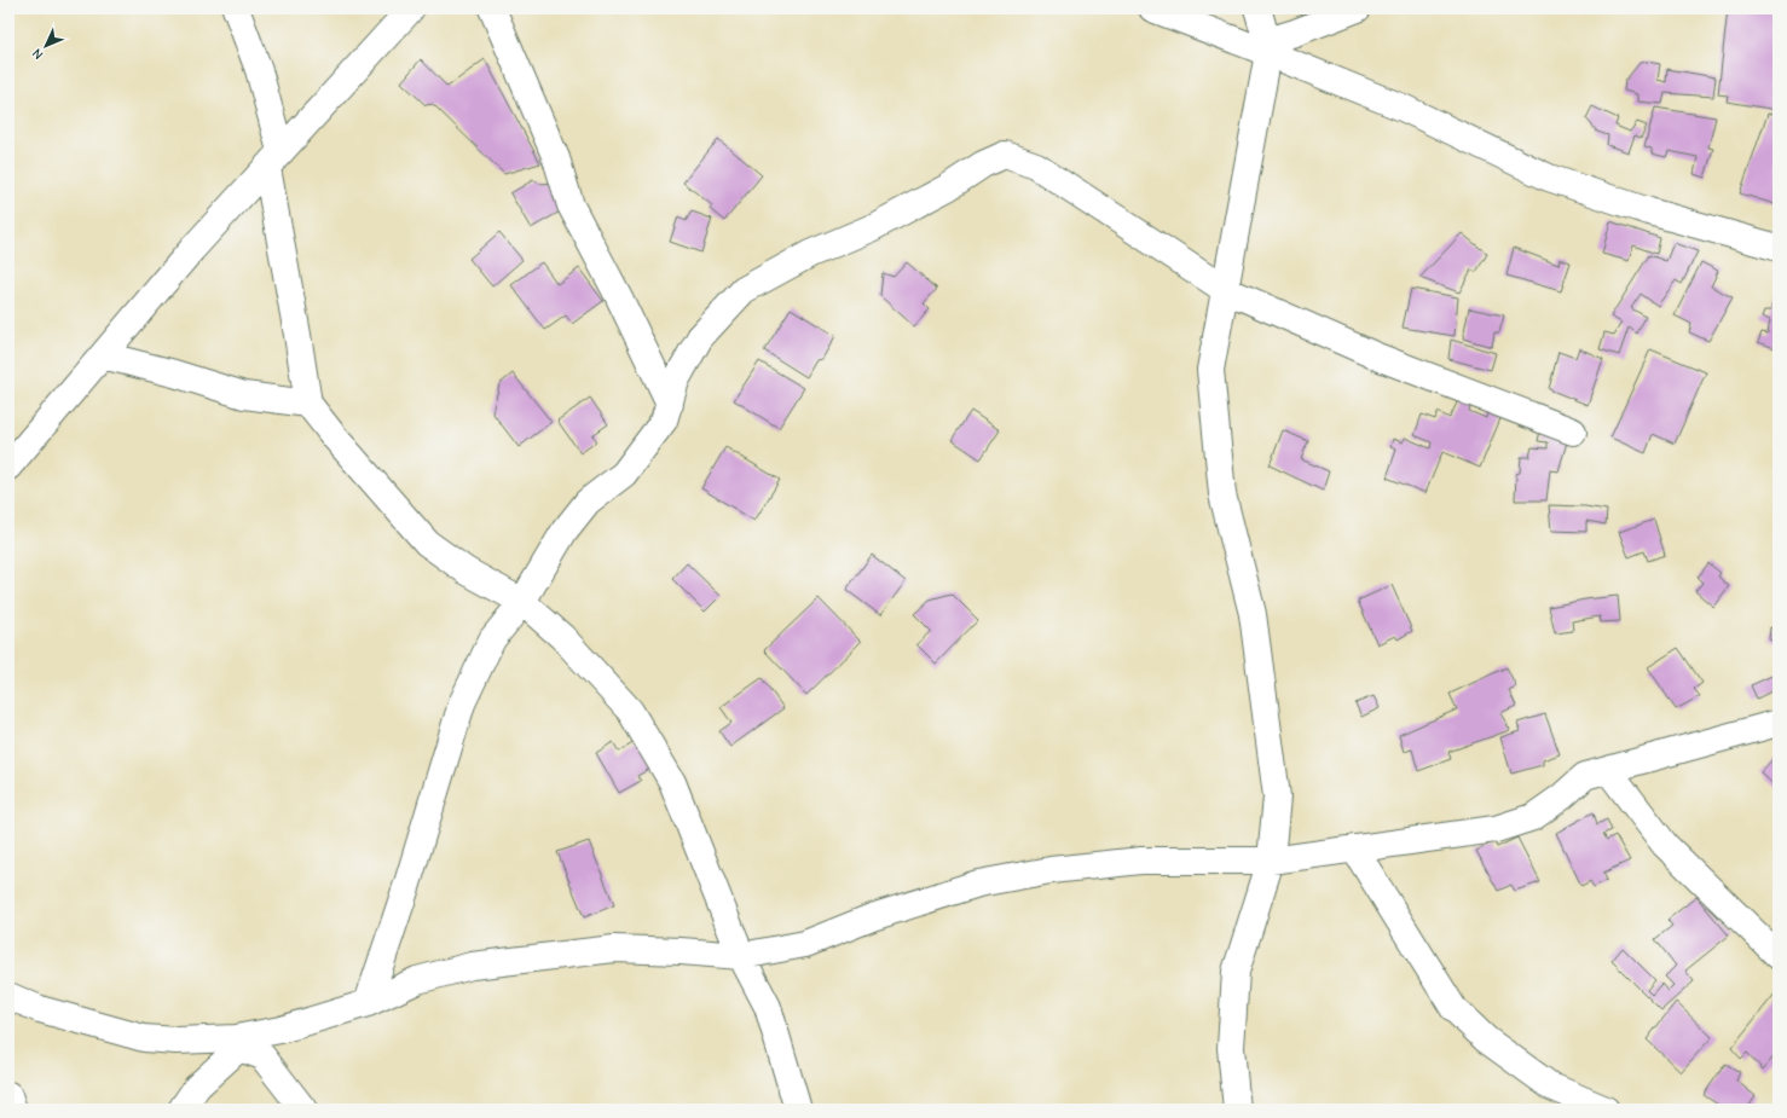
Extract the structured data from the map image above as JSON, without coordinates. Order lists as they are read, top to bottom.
{
  "north": "bottom left"
}
